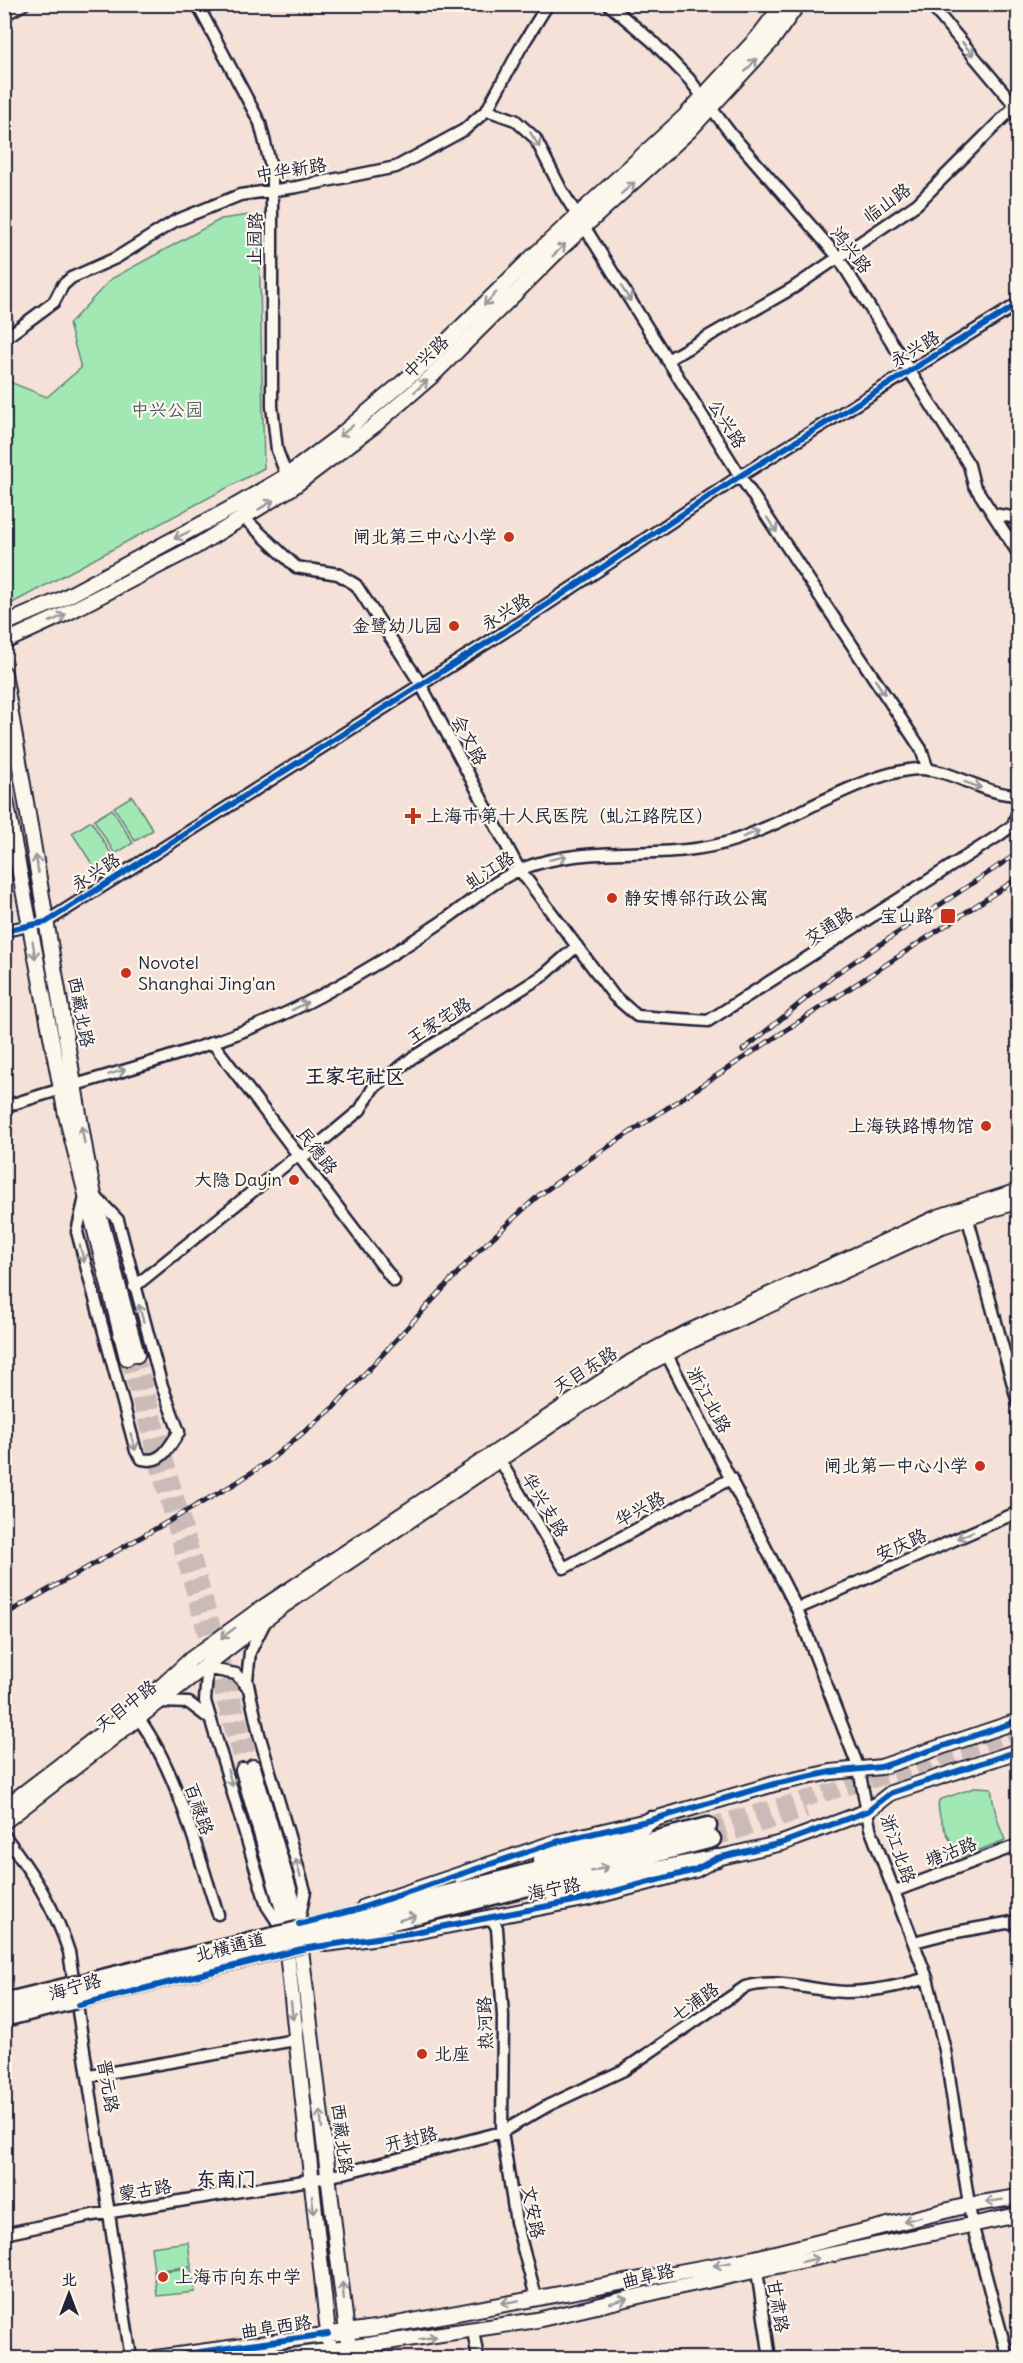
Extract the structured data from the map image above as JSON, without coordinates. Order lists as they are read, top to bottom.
{
  "streets": {
    "highway": ["北横通道"],
    "main road": [
      "中兴路",
      "西藏北路",
      "天目东路",
      "天目中路",
      "海宁路",
      "曲阜路",
      "曲阜西路"
    ],
    "street": [
      "中华新路",
      "临山路",
      "止园路",
      "鸿兴路",
      "永兴路",
      "公兴路",
      "会文路",
      "虬江路",
      "交通路",
      "王家宅路",
      "民德路",
      "浙江北路",
      "华兴支路",
      "华兴路",
      "安庆路",
      "百禄路",
      "塘沽路",
      "七浦路",
      "热河路",
      "晋元路",
      "开封路",
      "蒙古路",
      "文安路",
      "甘肃路"
    ]
  },
  "crossings": [
    ["中华新路", "止园路"],
    ["中华新路", "公兴路"],
    ["临山路", "鸿兴路"],
    ["临山路", "公兴路"],
    ["止园路", "中兴路"],
    ["鸿兴路", "永兴路"],
    ["鸿兴路", "中兴路"],
    ["永兴路", "公兴路"],
    ["永兴路", "会文路"],
    ["永兴路", "西藏北路"],
    ["中兴路", "公兴路"],
    ["中兴路", "会文路"],
    ["公兴路", "虬江路"],
    ["会文路", "虬江路"],
    ["会文路", "交通路"],
    ["会文路", "王家宅路"],
    ["虬江路", "西藏北路"],
    ["虬江路", "民德路"],
    ["西藏北路", "天目东路"],
    ["西藏北路", "天目中路"],
    ["西藏北路", "海宁路"],
    ["西藏北路", "开封路"],
    ["西藏北路", "蒙古路"],
    ["西藏北路", "曲阜路"],
    ["西藏北路", "曲阜西路"],
    ["王家宅路", "民德路"],
    ["天目东路", "浙江北路"],
    ["天目东路", "华兴支路"],
    ["天目东路", "天目中路"],
    ["浙江北路", "华兴路"],
    ["浙江北路", "安庆路"],
    ["浙江北路", "塘沽路"],
    ["浙江北路", "海宁路"],
    ["浙江北路", "七浦路"],
    ["浙江北路", "曲阜路"],
    ["华兴支路", "华兴路"],
    ["天目中路", "百禄路"],
    ["海宁路", "北横通道"],
    ["海宁路", "热河路"],
    ["海宁路", "晋元路"],
    ["七浦路", "热河路"],
    ["七浦路", "开封路"],
    ["七浦路", "文安路"],
    ["热河路", "开封路"],
    ["热河路", "文安路"],
    ["晋元路", "蒙古路"],
    ["开封路", "蒙古路"],
    ["开封路", "文安路"],
    ["文安路", "曲阜路"],
    ["曲阜路", "甘肃路"],
    ["曲阜路", "曲阜西路"]
  ],
  "one_way": ["公兴路", "虬江路", "安庆路"],
  "districts": ["王家宅社区", "东南门"],
  "parks": ["中兴公园"],
  "places": {
    "other": [
      "闸北第三中心小学",
      "金鹭幼儿园",
      "静安博邻行政公寓",
      "Novotel Shanghai Jing'an",
      "上海铁路博物馆",
      "大隐 Dayin",
      "闸北第一中心小学",
      "北座",
      "上海市向东中学"
    ],
    "health": ["上海市第十人民医院（虬江路院区）"],
    "transit": ["宝山路"]
  },
  "north": "top"
}
